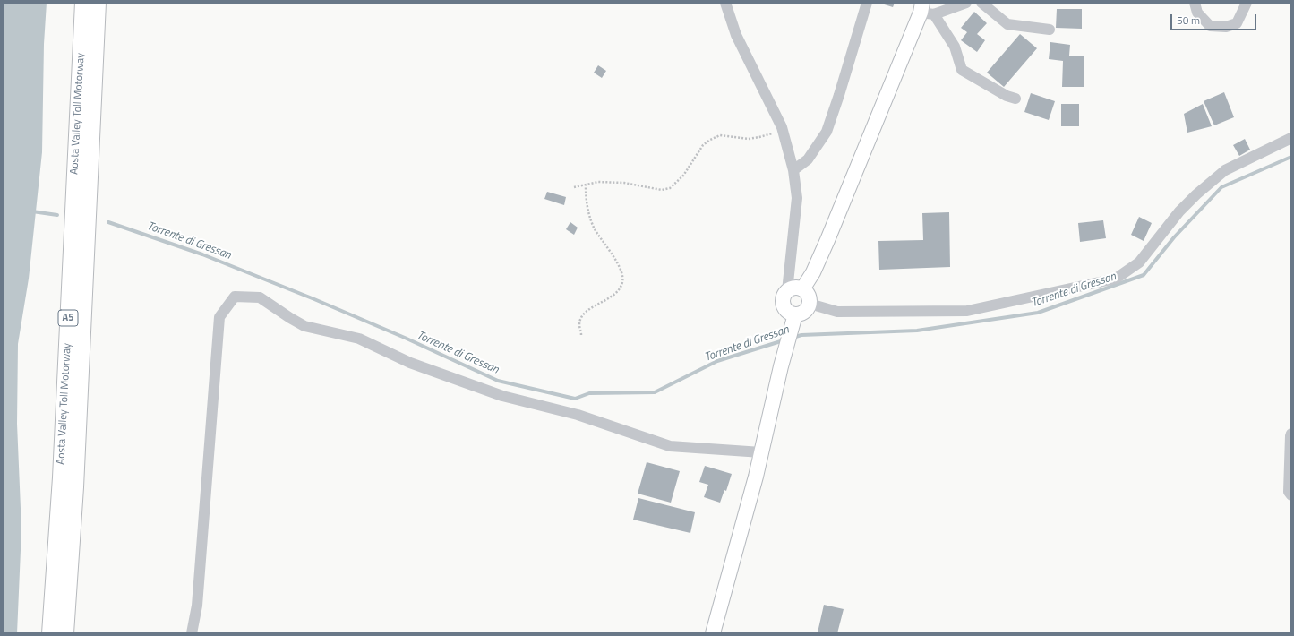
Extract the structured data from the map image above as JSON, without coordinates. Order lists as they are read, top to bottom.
{
  "streets": {
    "highway": ["Aosta Valley Toll Motorway", "A5"]
  },
  "water": ["Torrente di Gressan"],
  "scale_bar": "50 m"
}
